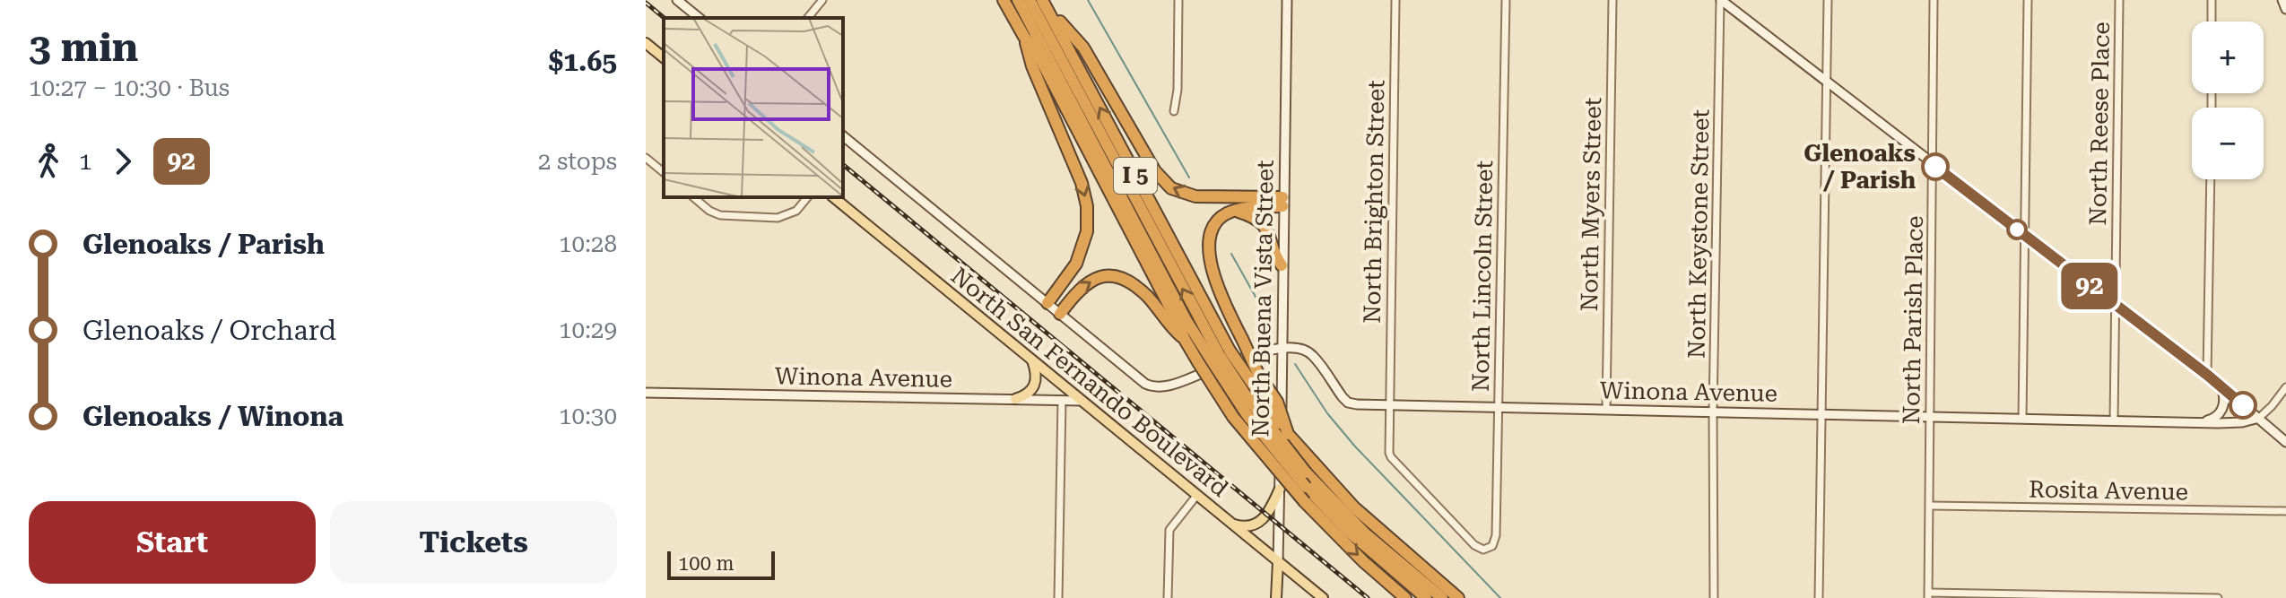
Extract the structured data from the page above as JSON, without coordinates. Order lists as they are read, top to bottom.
{
  "streets": {
    "highway": ["I 5"],
    "main road": ["North Buena Vista Street", "North San Fernando Boulevard"],
    "street": [
      "North Reese Place",
      "North Brighton Street",
      "North Myers Street",
      "North Keystone Street",
      "North Lincoln Street",
      "North Parish Place",
      "Winona Avenue",
      "Rosita Avenue"
    ]
  },
  "crossings": [
    ["North Reese Place", "Winona Avenue"],
    ["North Brighton Street", "North Lincoln Street"],
    ["North Brighton Street", "Winona Avenue"],
    ["North Myers Street", "Winona Avenue"],
    ["North Keystone Street", "Winona Avenue"],
    ["North Lincoln Street", "Winona Avenue"],
    ["North Buena Vista Street", "Winona Avenue"],
    ["North Buena Vista Street", "North San Fernando Boulevard"],
    ["North Parish Place", "Winona Avenue"],
    ["North Parish Place", "Rosita Avenue"],
    ["Winona Avenue", "North San Fernando Boulevard"]
  ],
  "places": ["Glenoaks / Parish"],
  "lines": ["bus line 92"],
  "scale_bar": "100 m",
  "page": {
    "heading": ["3 min", "10:27 – 10:30 · Bus", "$1.65"],
    "on_map": "92",
    "map_buttons": ["+", "−"],
    "legs": ["1", "92", "2 stops"],
    "list": [
      {
        "name": "Glenoaks / Parish",
        "value": "10:28"
      },
      {
        "name": "Glenoaks / Orchard",
        "value": "10:29"
      },
      {
        "name": "Glenoaks / Winona",
        "value": "10:30"
      }
    ],
    "buttons": ["Start", "Tickets"],
    "scale": "100 m"
  }
}
